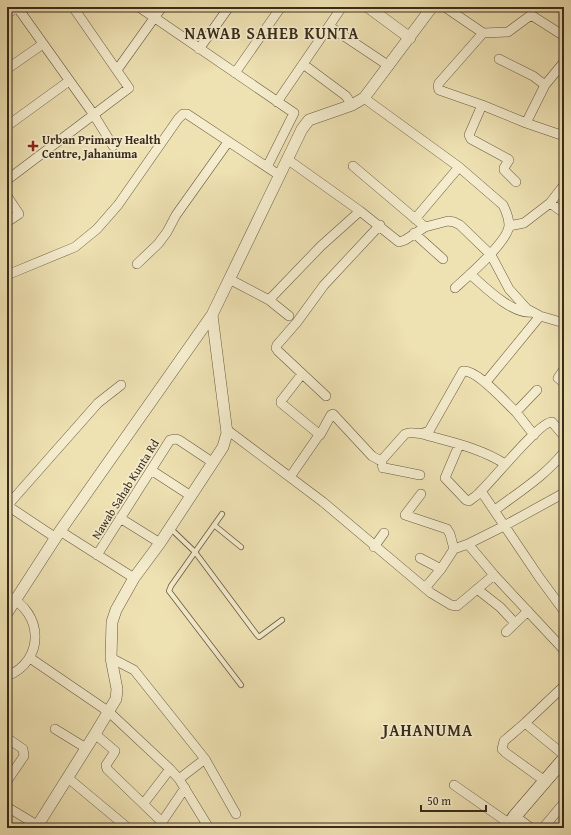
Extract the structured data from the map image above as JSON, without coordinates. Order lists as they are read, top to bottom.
{
  "streets": {
    "street": ["Nawab Sahab Kunta Rd"]
  },
  "districts": ["NAWAB SAHEB KUNTA", "JAHANUMA"],
  "places": {
    "health": ["Urban Primary Health Centre, Jahanuma"]
  },
  "scale_bar": "50 m"
}
